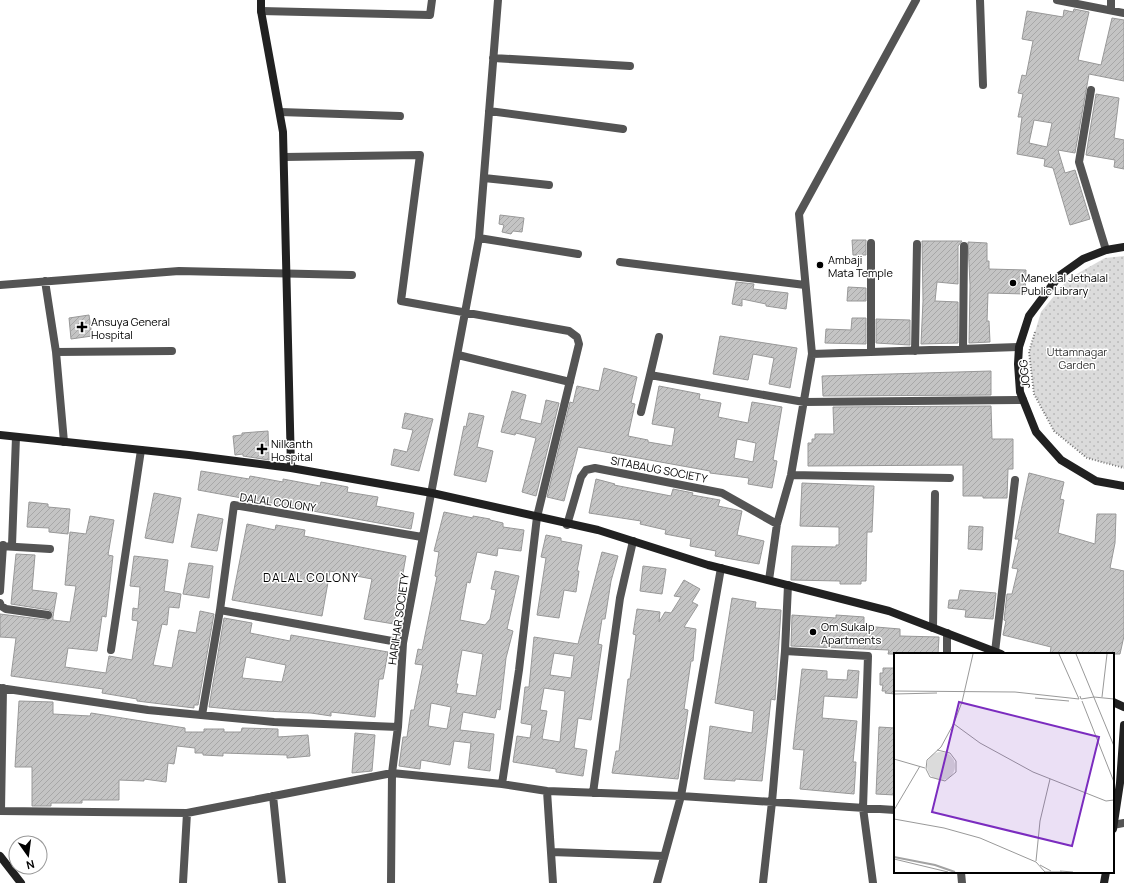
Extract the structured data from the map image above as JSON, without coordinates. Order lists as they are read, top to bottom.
{
  "streets": {
    "street": ["SITABAUG SOCIETY", "DALAL COLONY", "HARIHAR SOCIETY"],
    "path": ["JOGG"]
  },
  "crossings": [
    ["DALAL COLONY", "HARIHAR SOCIETY"]
  ],
  "districts": ["DALAL COLONY"],
  "parks": ["Uttamnagar Garden"],
  "places": {
    "other": ["Ambaji Mata Temple", "Maneklal Jethalal Public Library", "Om Sukalp Apartments"],
    "health": ["Ansuya General Hospital", "Nilkanth Hospital"]
  },
  "north": "bottom"
}
